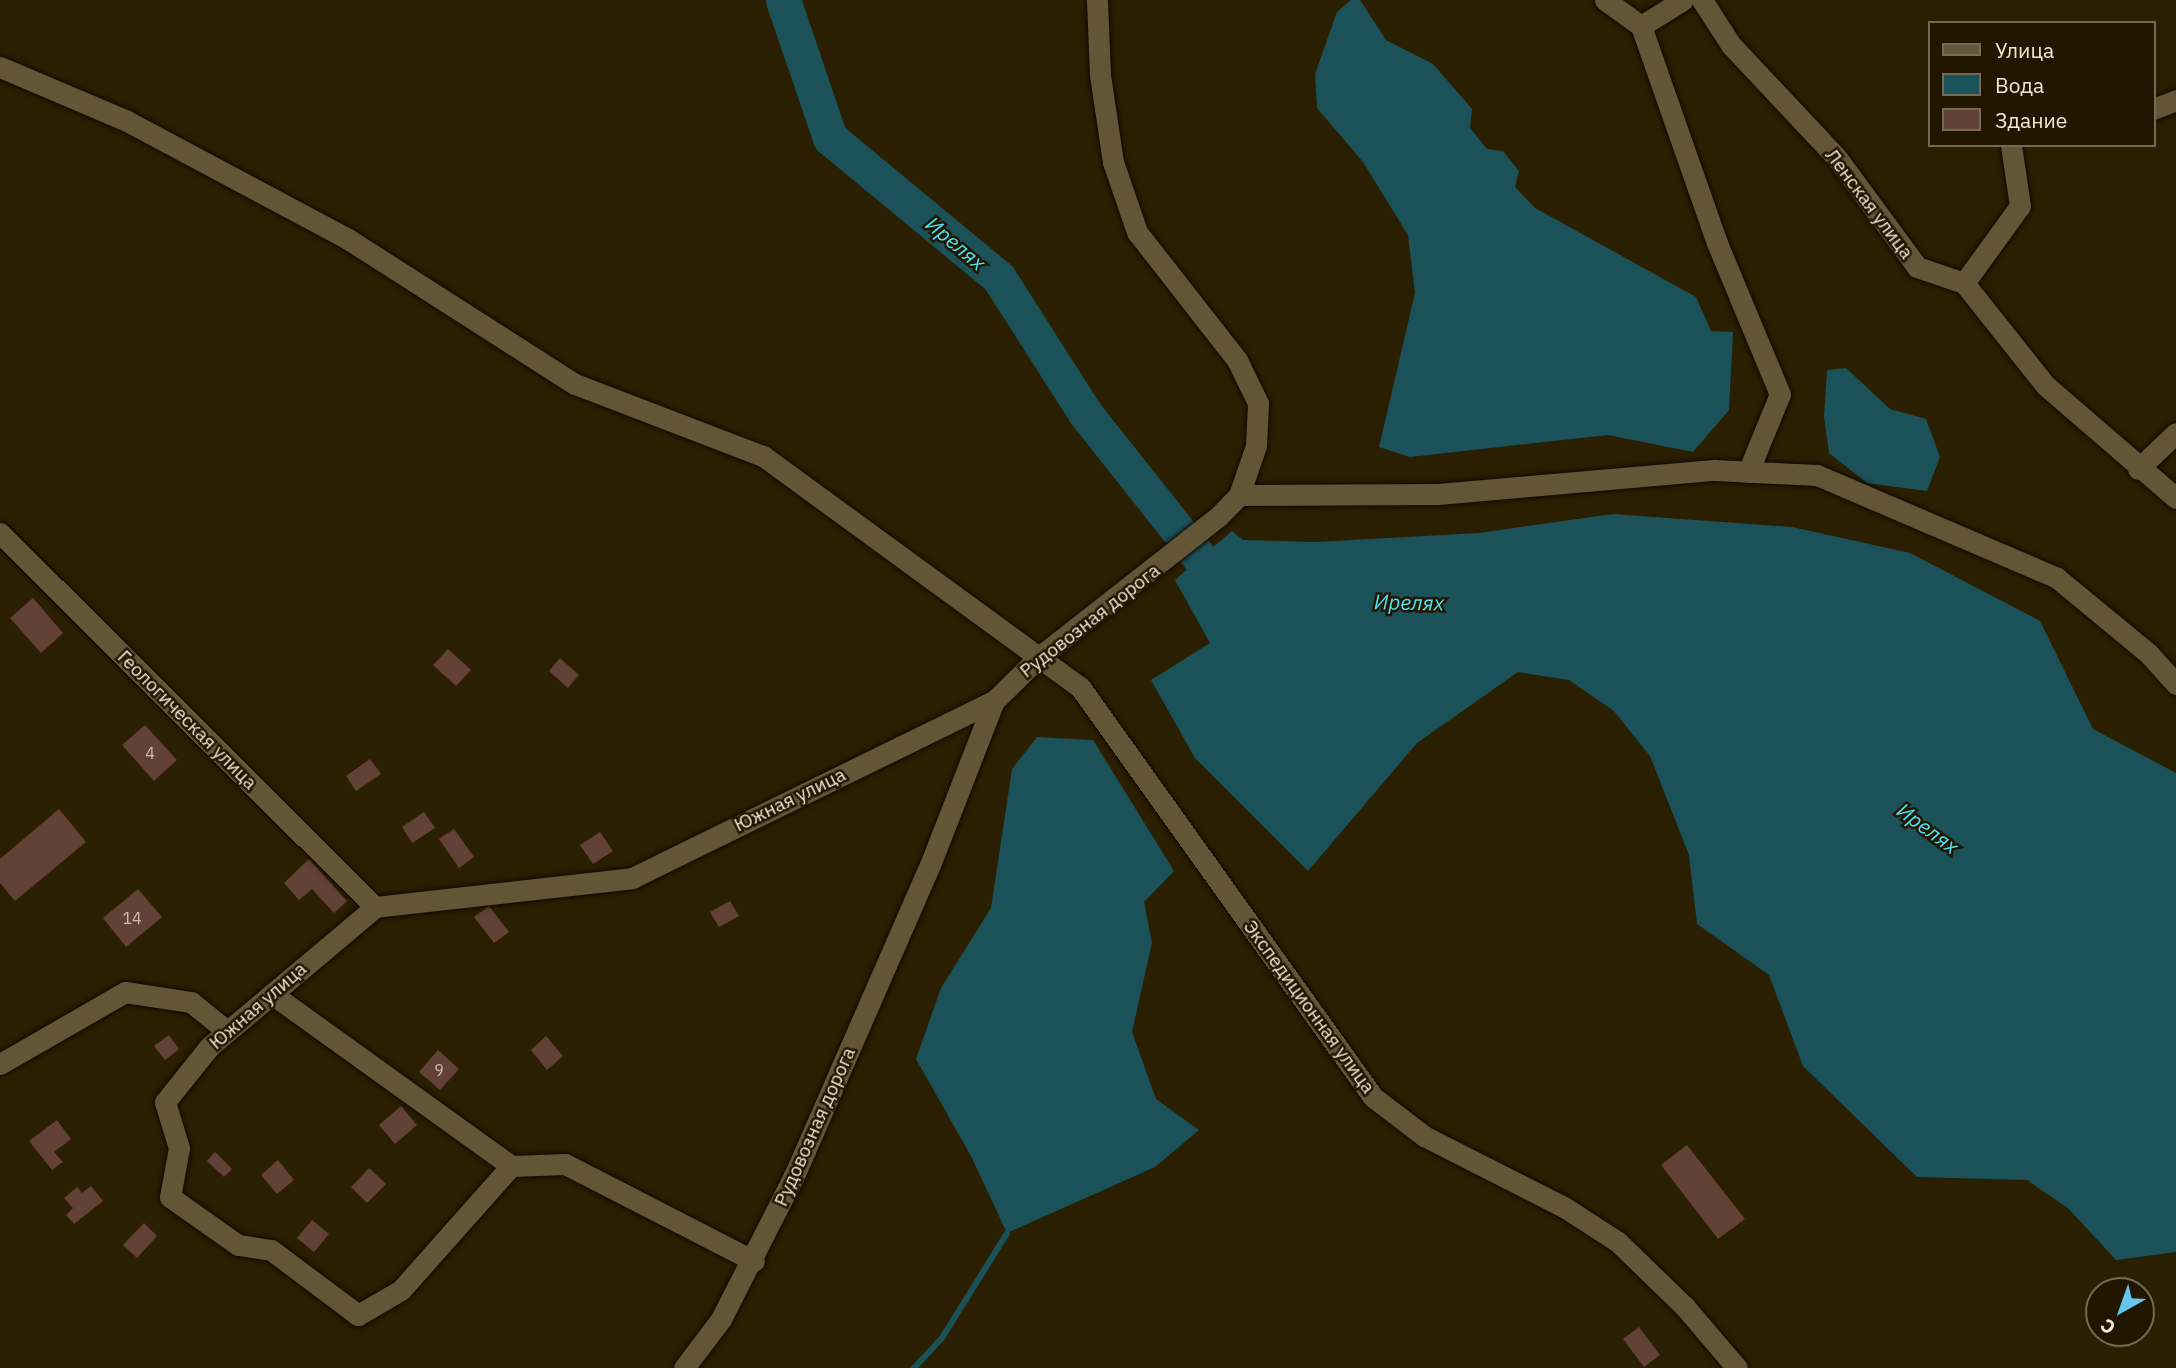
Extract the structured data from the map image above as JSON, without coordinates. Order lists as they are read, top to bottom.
{
  "streets": {
    "street": [
      "Ленская улица",
      "Рудовозная дорога",
      "Геологическая улица",
      "Южная улица",
      "Экспедиционная улица"
    ]
  },
  "crossings": [
    ["Рудовозная дорога", "Южная улица"],
    ["Рудовозная дорога", "Экспедиционная улица"],
    ["Геологическая улица", "Южная улица"]
  ],
  "water": ["Ирелях"],
  "house_numbers": ["4", "14", "9"],
  "legend": ["Улица", "Вода", "Здание"],
  "north": "bottom left"
}
